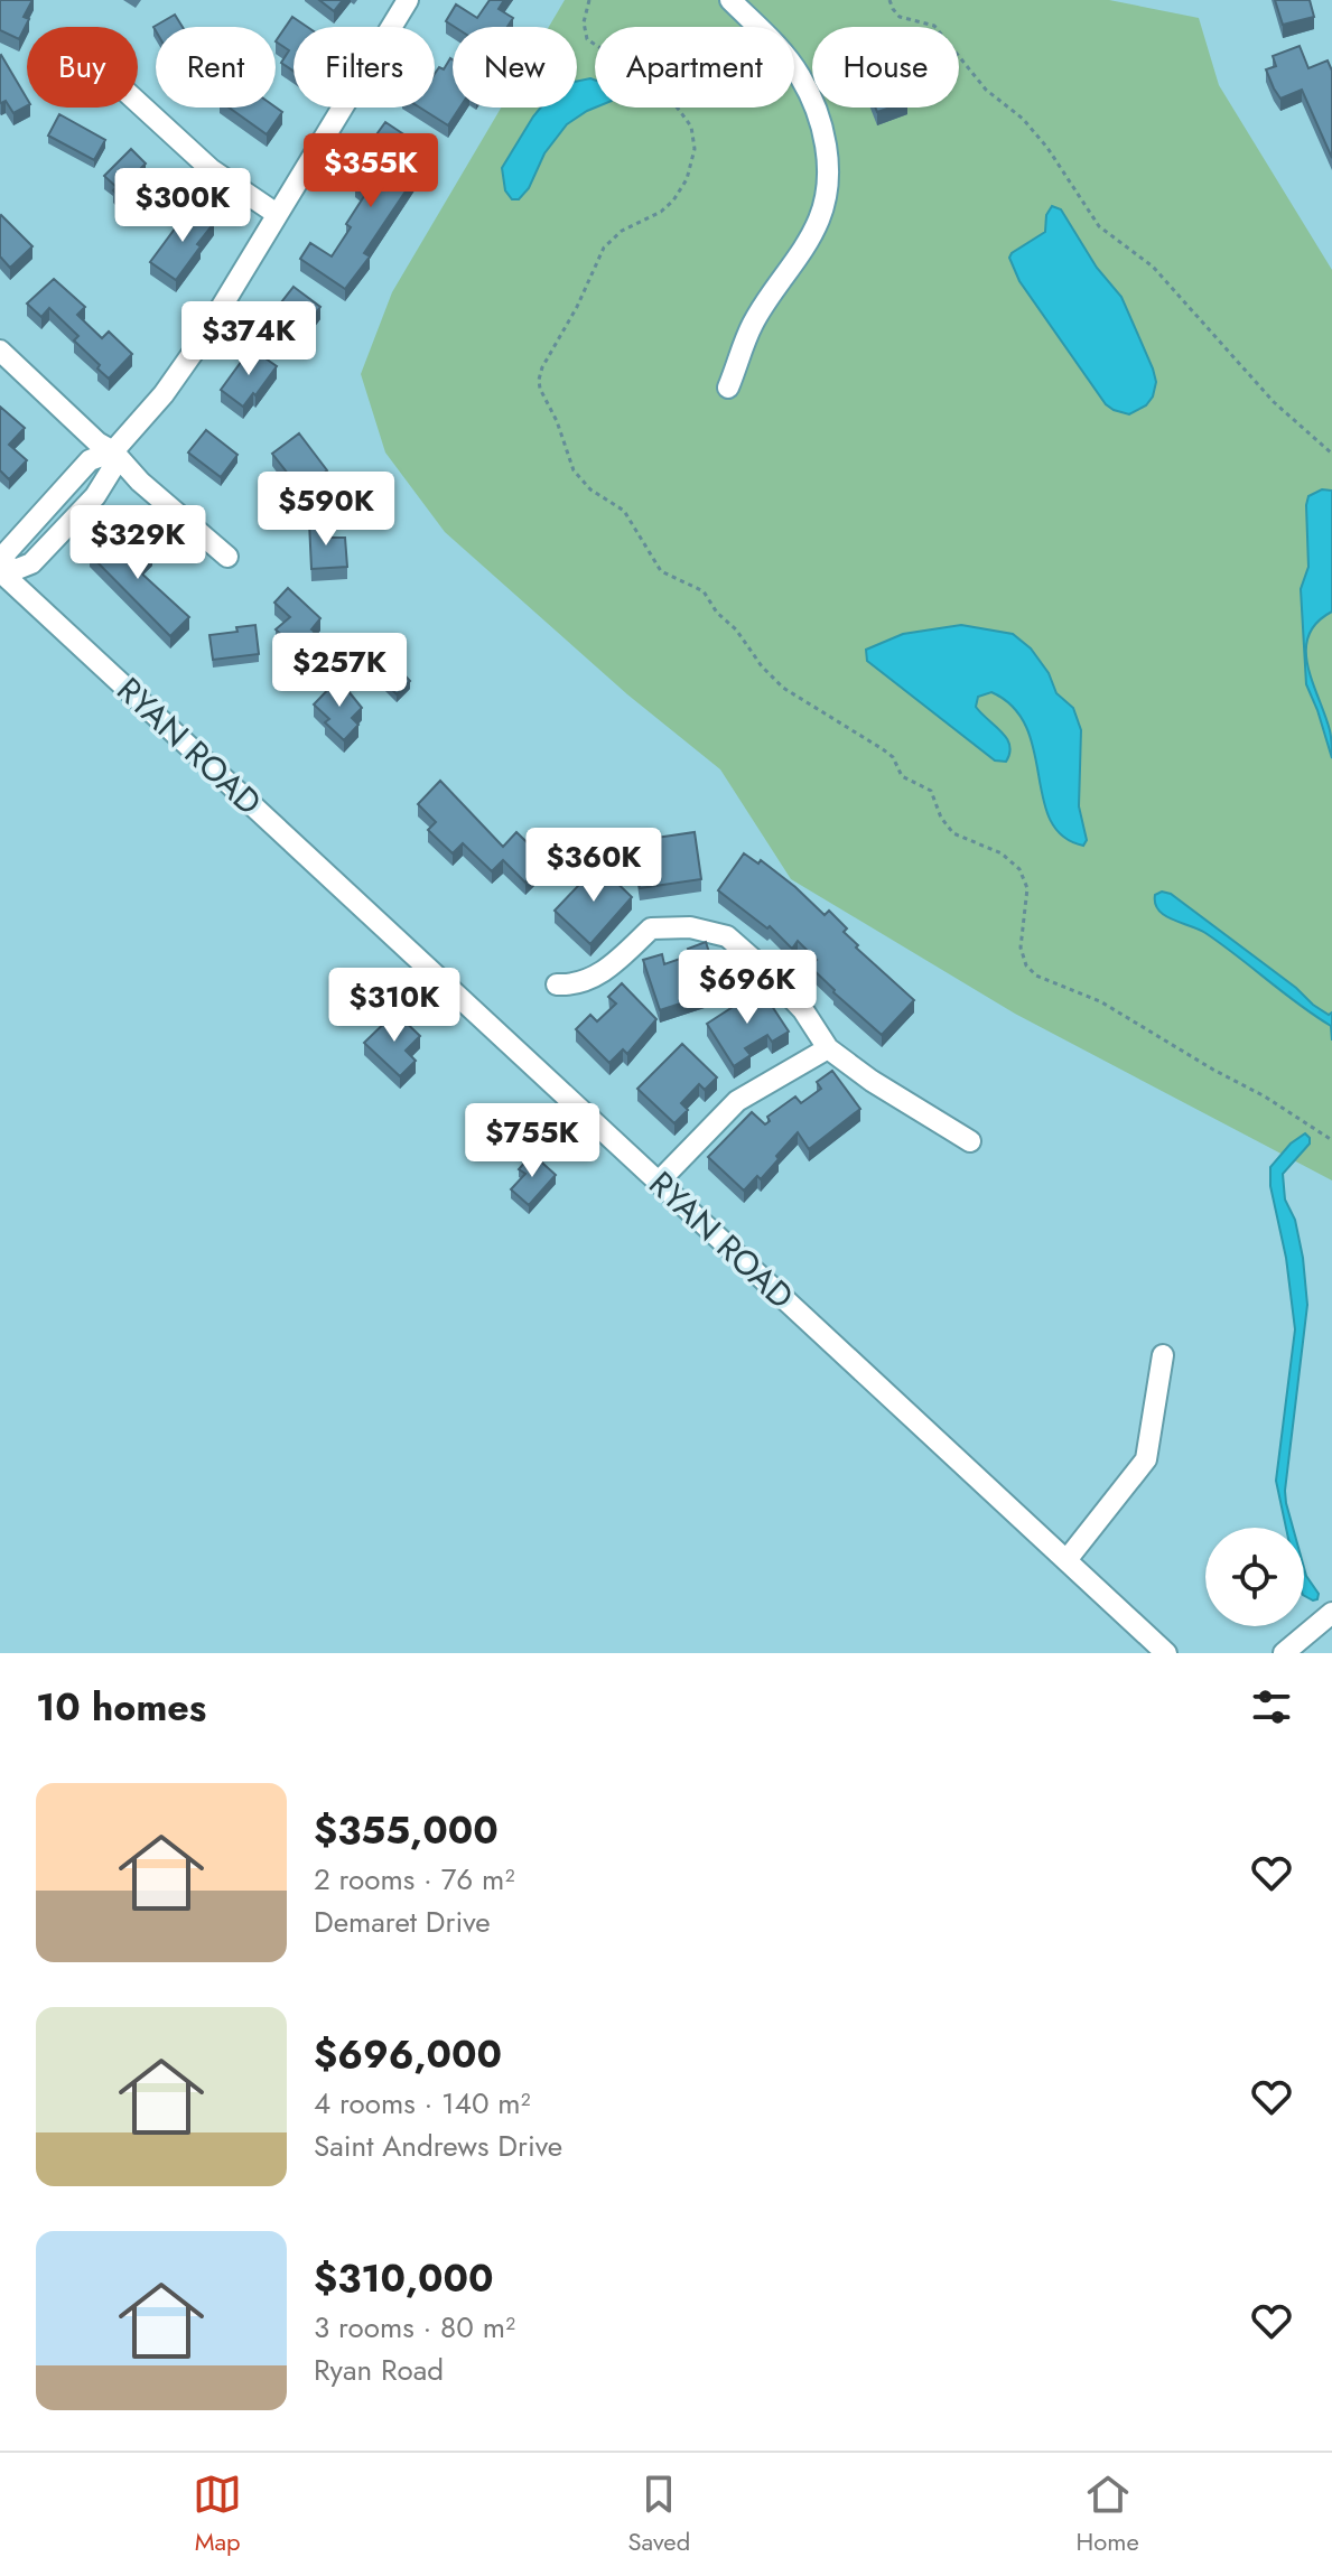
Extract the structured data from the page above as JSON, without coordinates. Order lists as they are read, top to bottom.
{
  "streets": {
    "street": ["RYAN ROAD"]
  },
  "page": {
    "chip": [
      "Buy",
      "Rent",
      "Filters",
      "New",
      "Apartment",
      "House"
    ],
    "price": [
      "$355K",
      "$300K",
      "$374K",
      "$590K",
      "$329K",
      "$257K",
      "$360K",
      "$696K",
      "$310K",
      "$755K"
    ],
    "heading": "10 homes",
    "list": [
      {
        "name": "$355,000",
        "note": "2 rooms · 76 m² · Demaret Drive"
      },
      {
        "name": "$696,000",
        "note": "4 rooms · 140 m² · Saint Andrews Drive"
      },
      {
        "name": "$310,000",
        "note": "3 rooms · 80 m² · Ryan Road"
      }
    ],
    "tabs": ["Map", "Saved", "Home"]
  }
}
